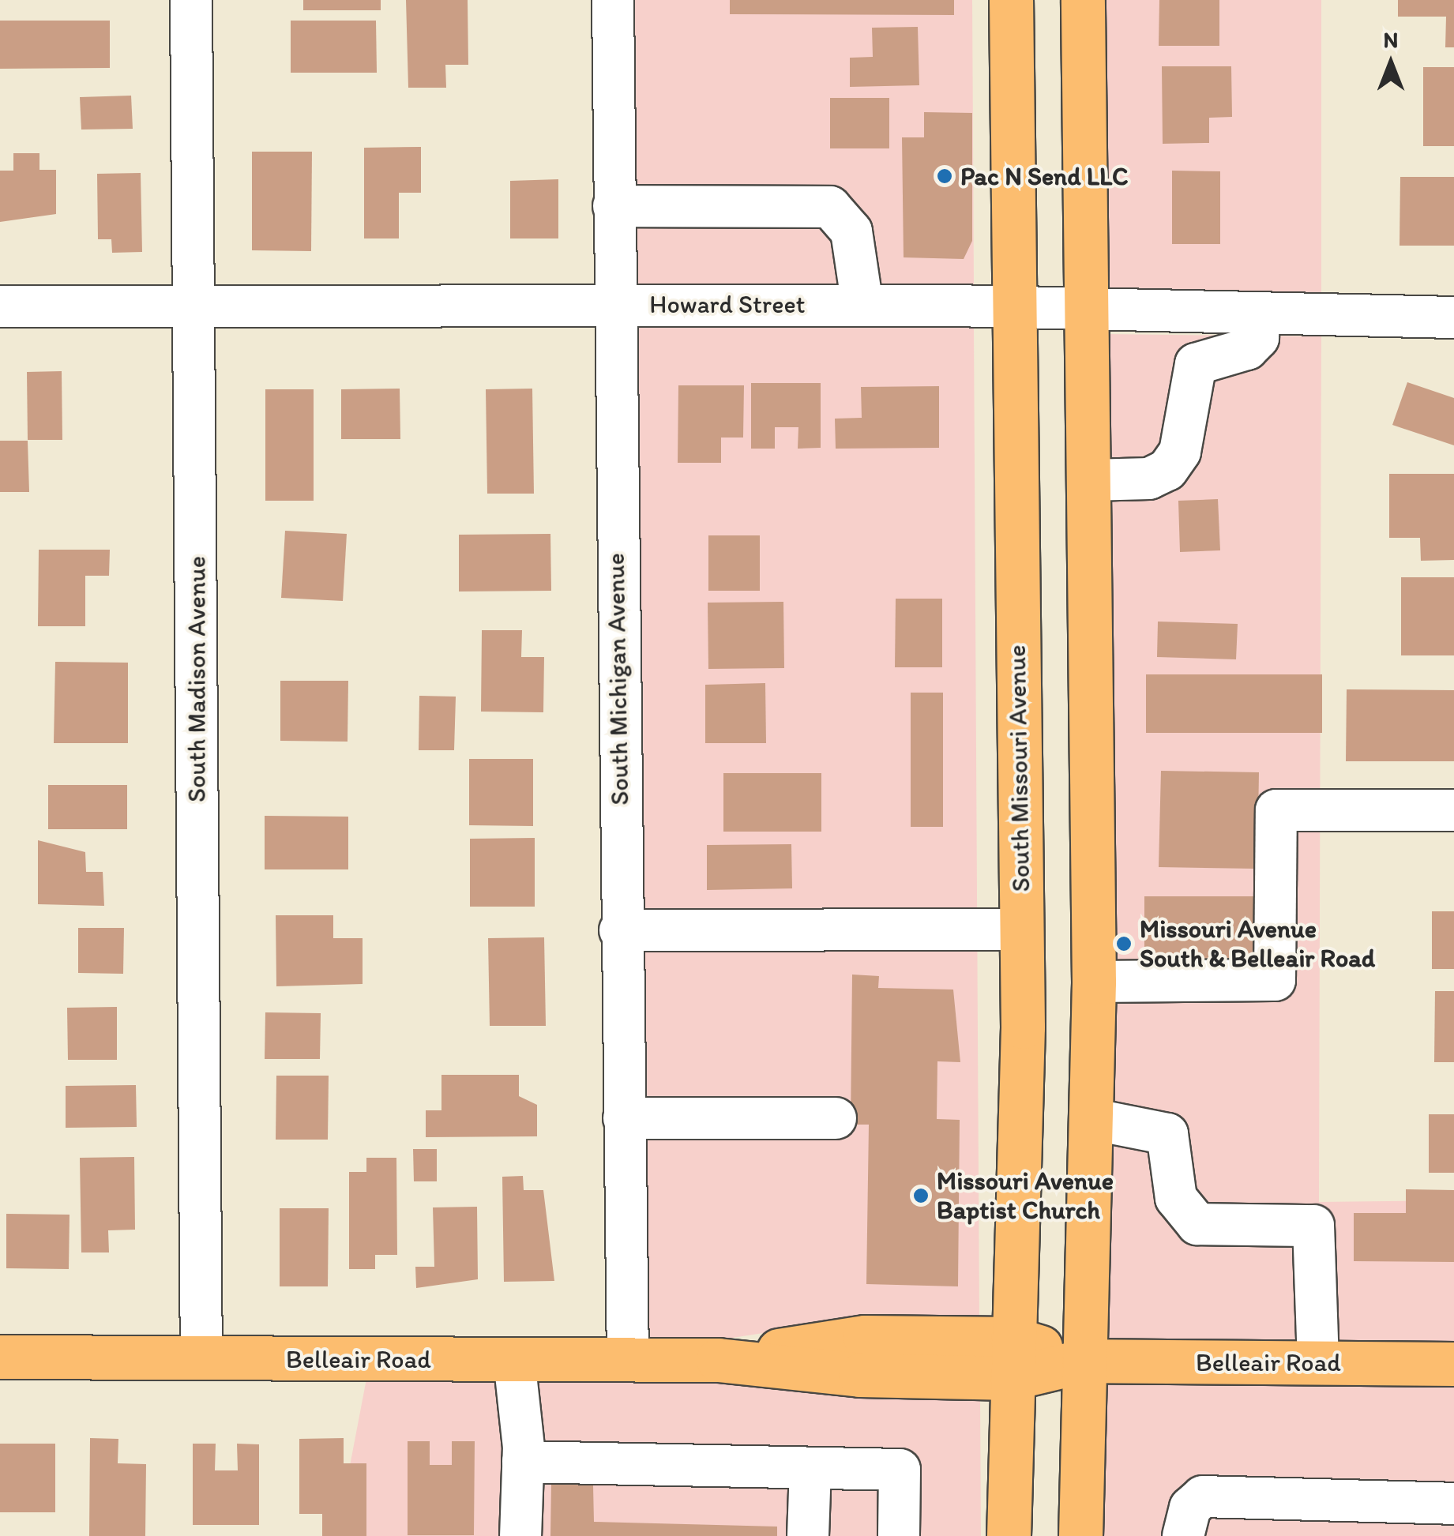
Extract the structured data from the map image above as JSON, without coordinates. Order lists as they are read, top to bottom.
{
  "streets": {
    "main road": ["South Missouri Avenue", "Belleair Road"],
    "street": ["Howard Street", "South Madison Avenue", "South Michigan Avenue"]
  },
  "crossings": [
    ["Howard Street", "South Madison Avenue"],
    ["Howard Street", "South Michigan Avenue"],
    ["Howard Street", "South Missouri Avenue"],
    ["South Madison Avenue", "Belleair Road"],
    ["South Michigan Avenue", "Belleair Road"],
    ["South Missouri Avenue", "Belleair Road"]
  ],
  "places": ["Pac N Send LLC", "Missouri Avenue South & Belleair Road", "Missouri Avenue Baptist Church"],
  "north": "top"
}
